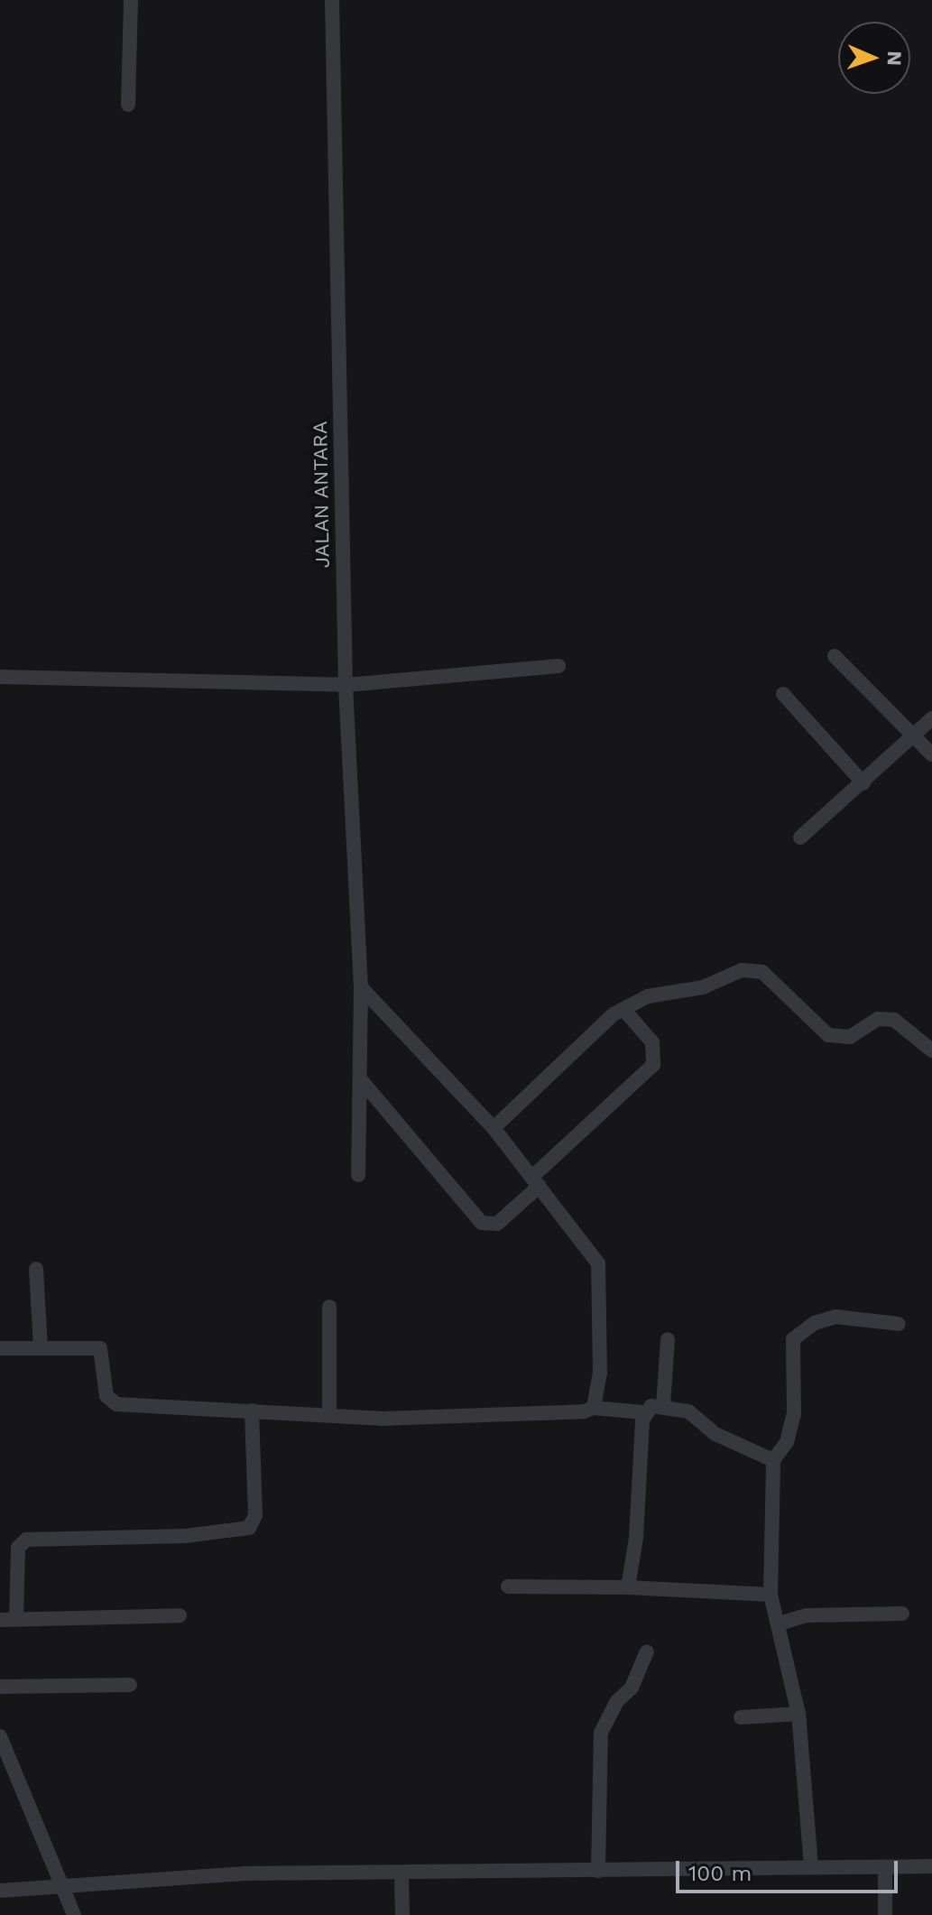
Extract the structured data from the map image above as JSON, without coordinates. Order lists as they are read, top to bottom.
{
  "streets": {
    "street": ["JALAN ANTARA"]
  },
  "scale_bar": "100 m",
  "north": "right"
}
